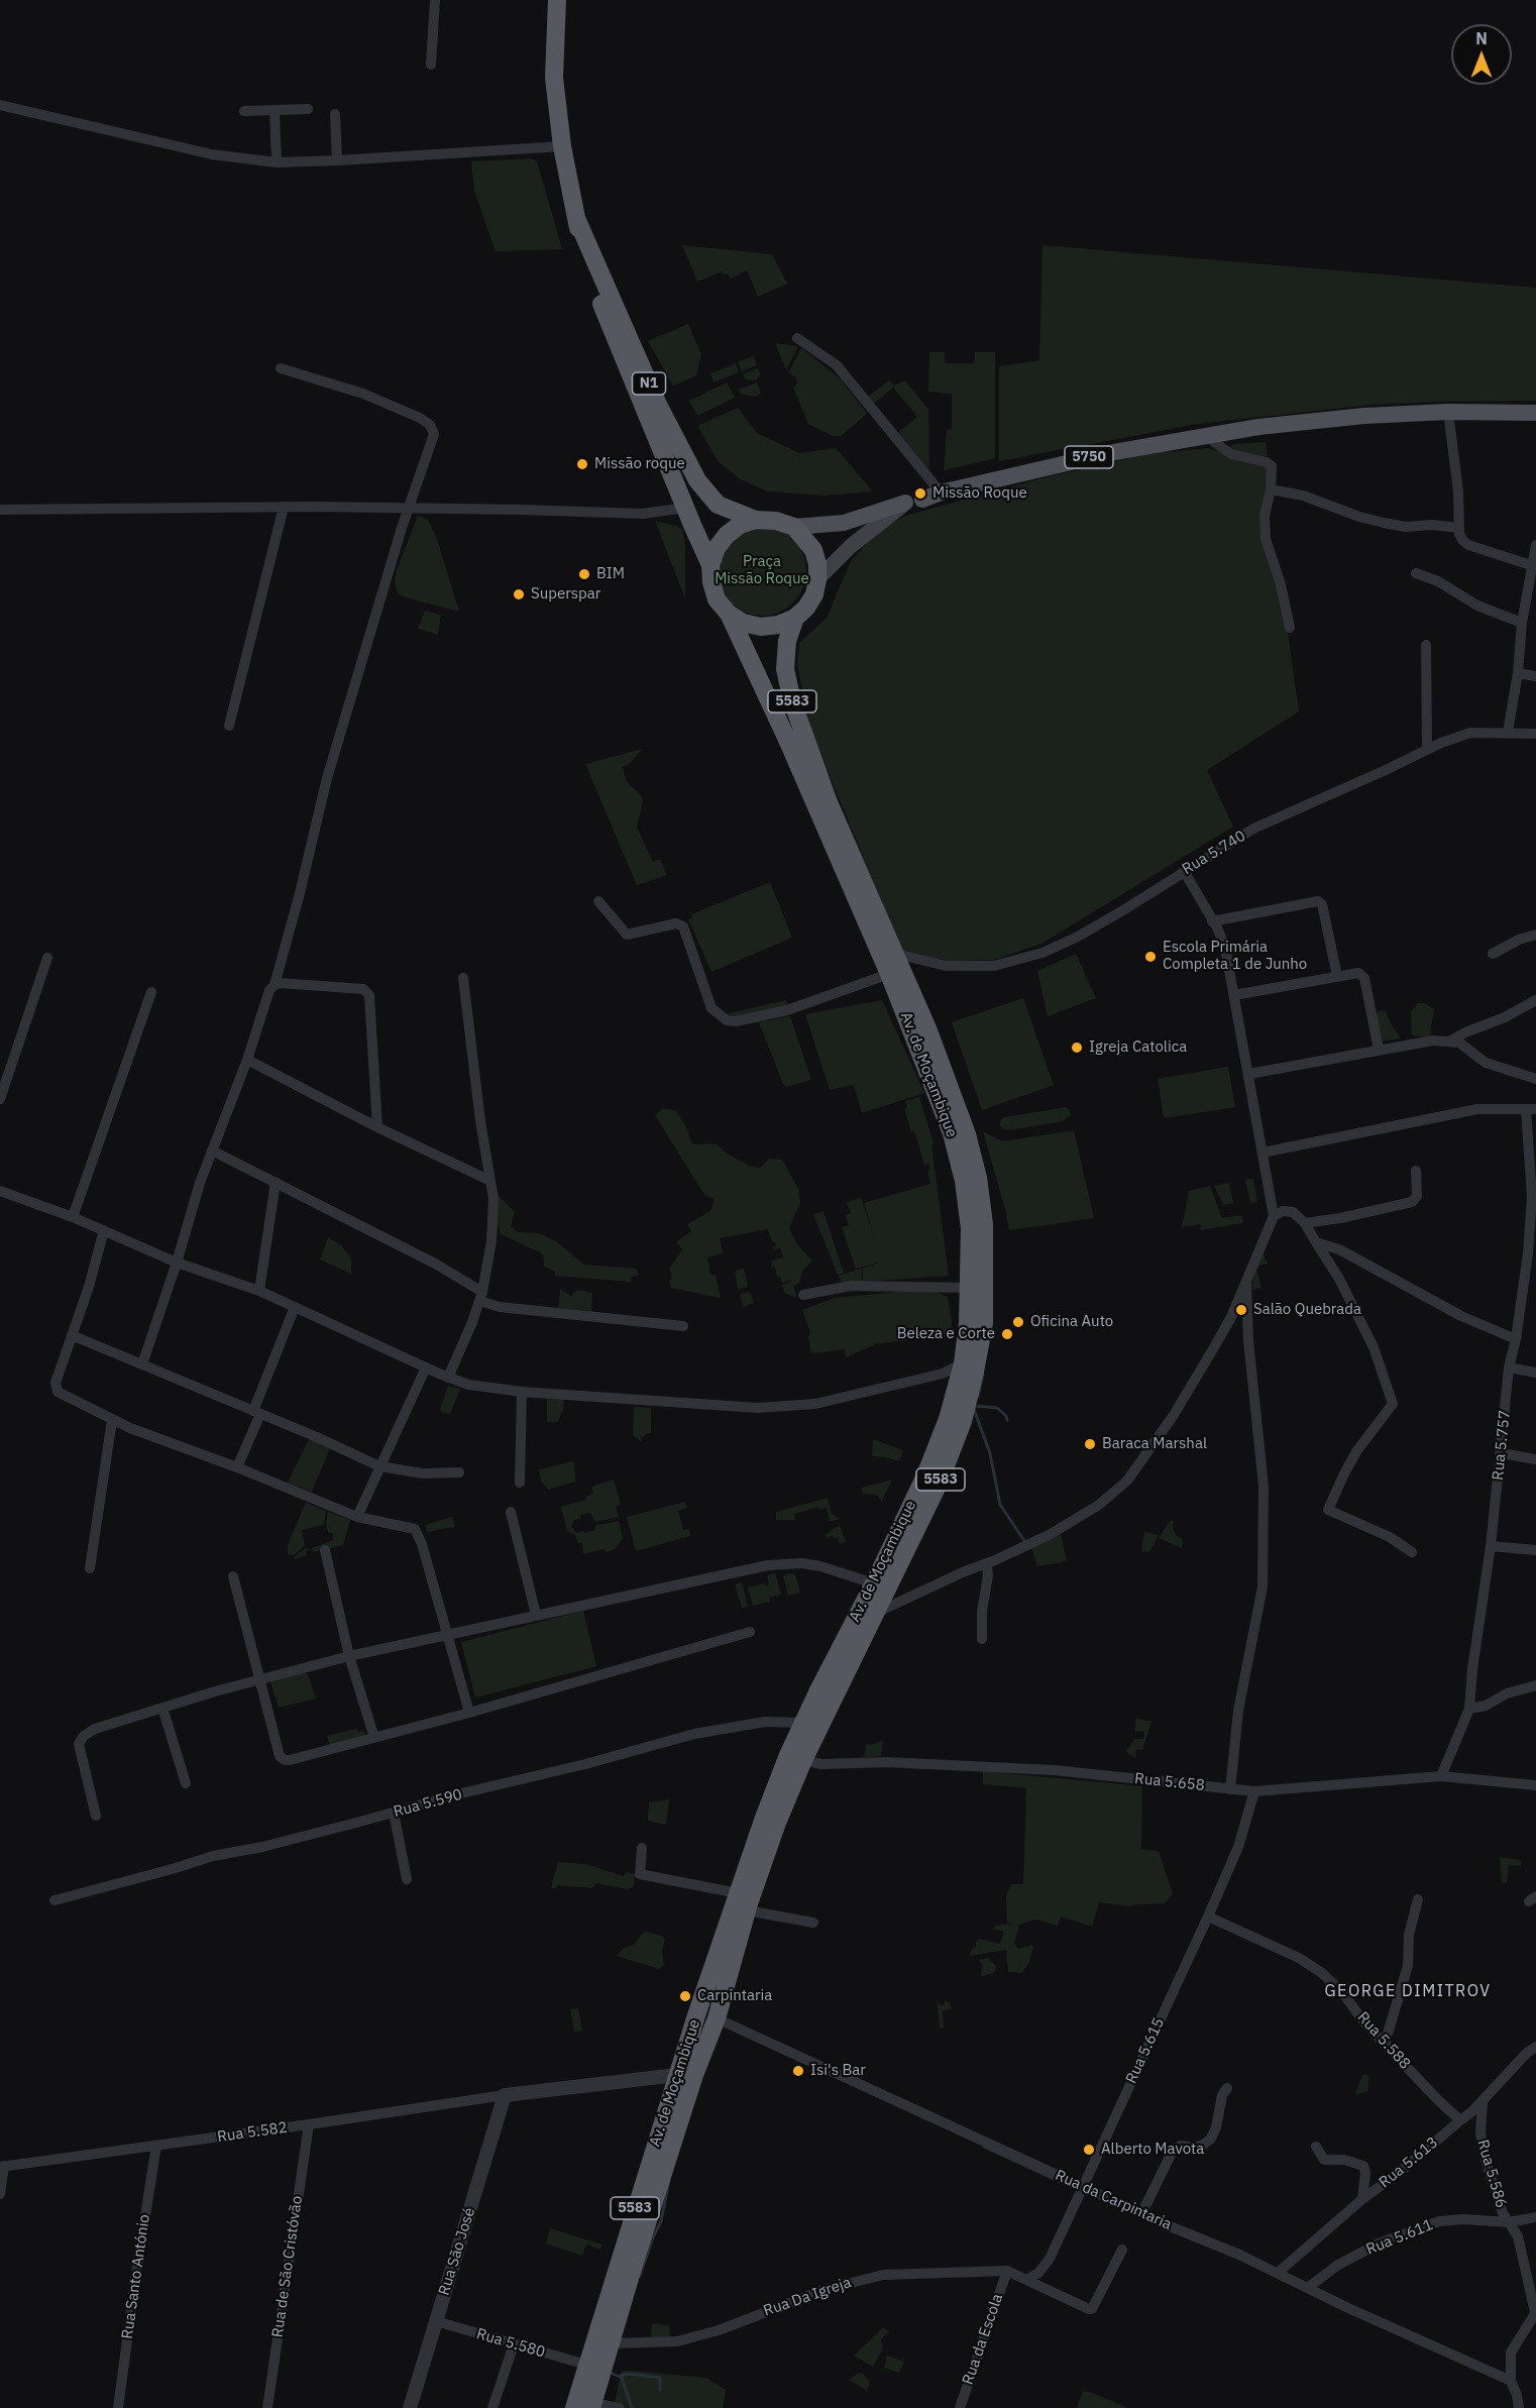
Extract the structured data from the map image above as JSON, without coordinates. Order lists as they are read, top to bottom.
{
  "streets": {
    "highway": ["N1", "5583", "Av. de Moçambique"],
    "main road": ["5750"],
    "street": [
      "Rua 5.740",
      "Rua 5.757",
      "Rua 5.658",
      "Rua 5.590",
      "Rua 5.588",
      "Rua 5.615",
      "Rua 5.582",
      "Rua 5.613",
      "Rua 5.586",
      "Rua da Carpintaria",
      "Rua 5.611",
      "Rua São José",
      "Rua de São Cristóvão",
      "Rua Santo António",
      "Rua Da Igreja",
      "Rua da Escola",
      "Rua 5.580"
    ]
  },
  "crossings": [
    ["N1", "5750"],
    ["N1", "Av. de Moçambique"],
    ["5750", "Av. de Moçambique"],
    ["Rua 5.740", "Av. de Moçambique"],
    ["Av. de Moçambique", "Rua 5.658"],
    ["Av. de Moçambique", "Rua 5.590"],
    ["Av. de Moçambique", "Rua da Carpintaria"],
    ["Av. de Moçambique", "Rua Da Igreja"],
    ["Av. de Moçambique", "Rua 5.580"],
    ["Rua 5.757", "Rua 5.658"],
    ["Rua 5.658", "Rua 5.615"],
    ["Rua 5.588", "Rua 5.615"],
    ["Rua 5.588", "Rua 5.613"],
    ["Rua 5.615", "Rua da Carpintaria"],
    ["Rua 5.582", "Rua São José"],
    ["Rua 5.582", "Rua de São Cristóvão"],
    ["Rua 5.582", "Rua Santo António"],
    ["Rua 5.613", "Rua 5.586"],
    ["Rua 5.613", "Rua da Carpintaria"],
    ["Rua 5.586", "Rua 5.611"],
    ["Rua da Carpintaria", "Rua 5.611"],
    ["Rua São José", "Rua 5.580"],
    ["Rua Da Igreja", "Rua da Escola"]
  ],
  "districts": ["GEORGE DIMITROV"],
  "parks": ["Praça Missão Roque"],
  "places": [
    "Missão roque",
    "Missão Roque",
    "BIM",
    "Superspar",
    "Escola Primária Completa 1 de Junho",
    "Igreja Catolica",
    "Salão Quebrada",
    "Oficina Auto",
    "Beleza e Corte",
    "Baraca Marshal",
    "Carpintaria",
    "Isi's Bar",
    "Alberto Mavota"
  ],
  "north": "top"
}
